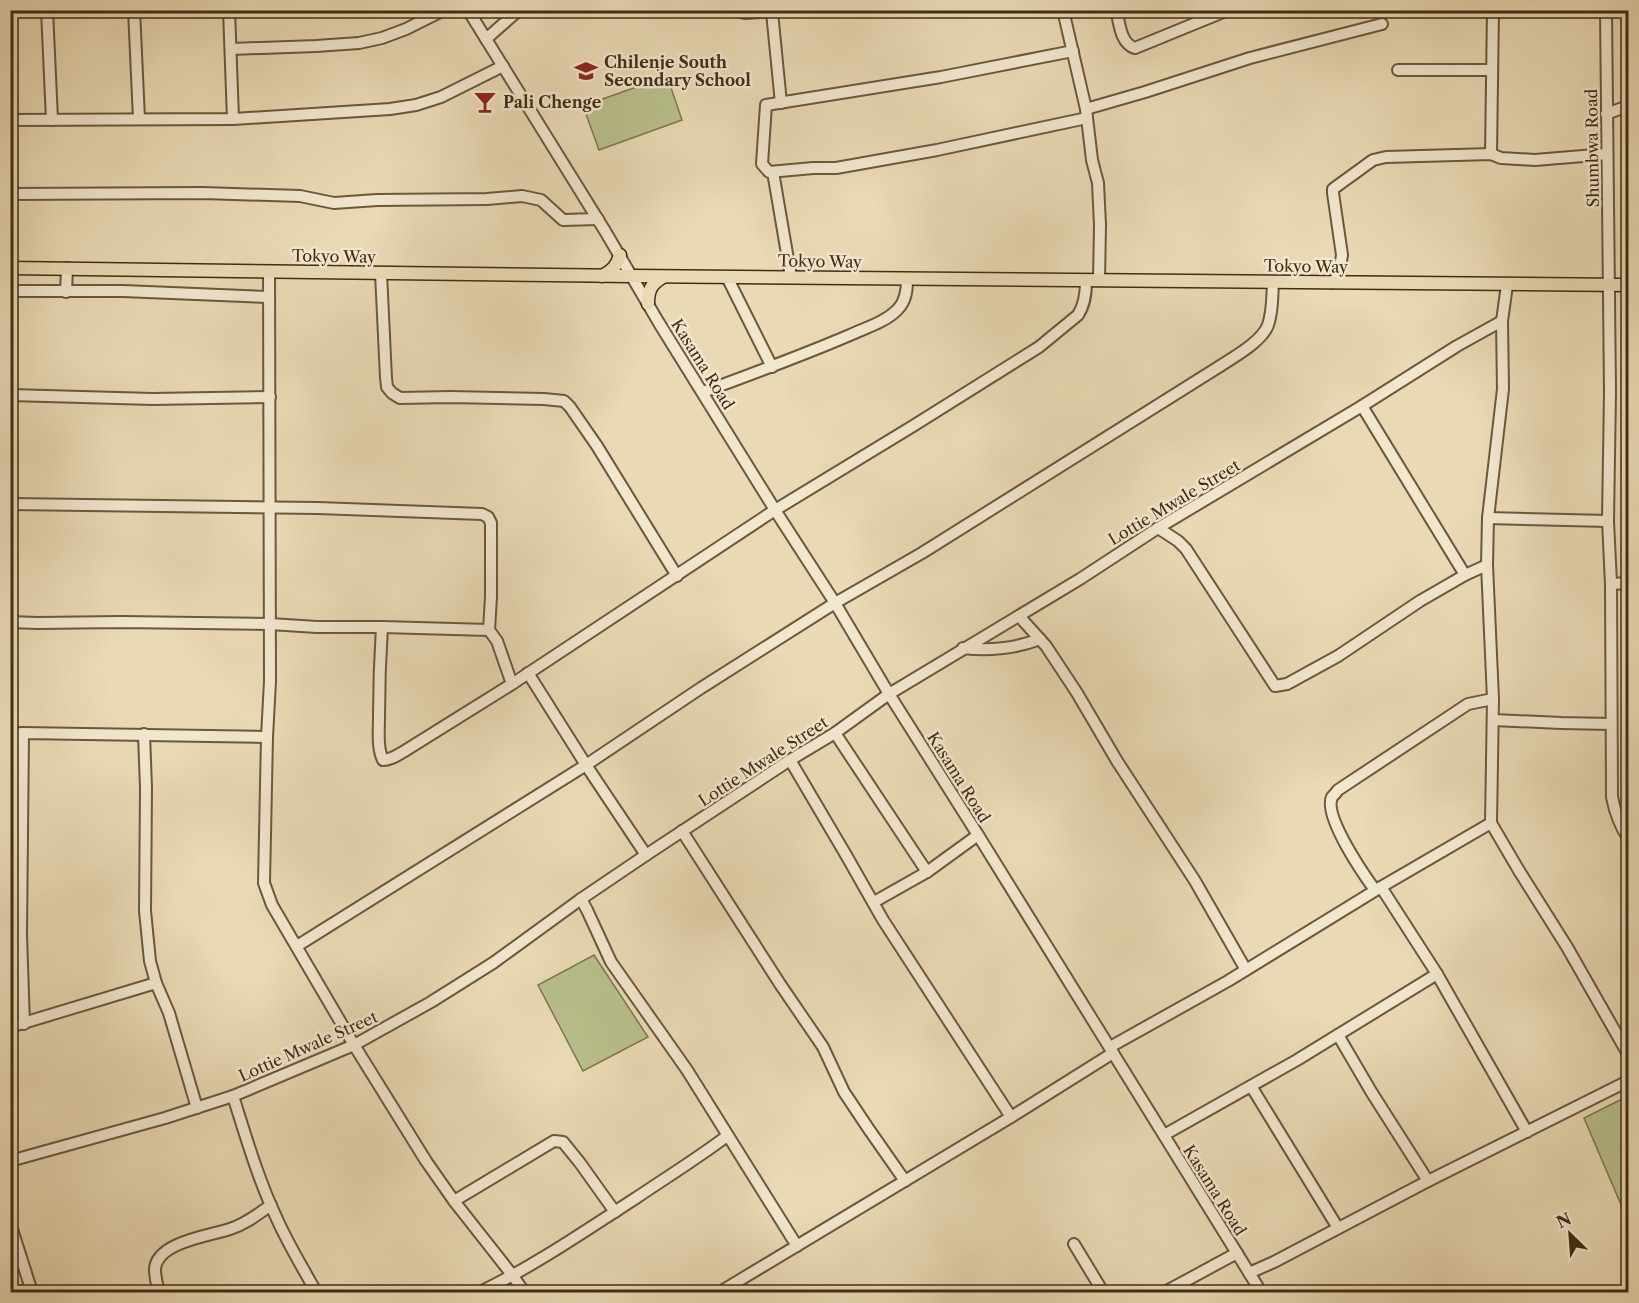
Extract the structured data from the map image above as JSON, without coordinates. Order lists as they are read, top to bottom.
{
  "streets": {
    "main road": ["Tokyo Way"],
    "street": ["Shumbwa Road", "Kasama Road", "Lottie Mwale Street"]
  },
  "crossings": [
    ["Shumbwa Road", "Tokyo Way"],
    ["Tokyo Way", "Kasama Road"],
    ["Kasama Road", "Lottie Mwale Street"]
  ],
  "places": {
    "school or university": ["Chilenje South Secondary School"],
    "bar": ["Pali Chenge"]
  },
  "north": "top left"
}
